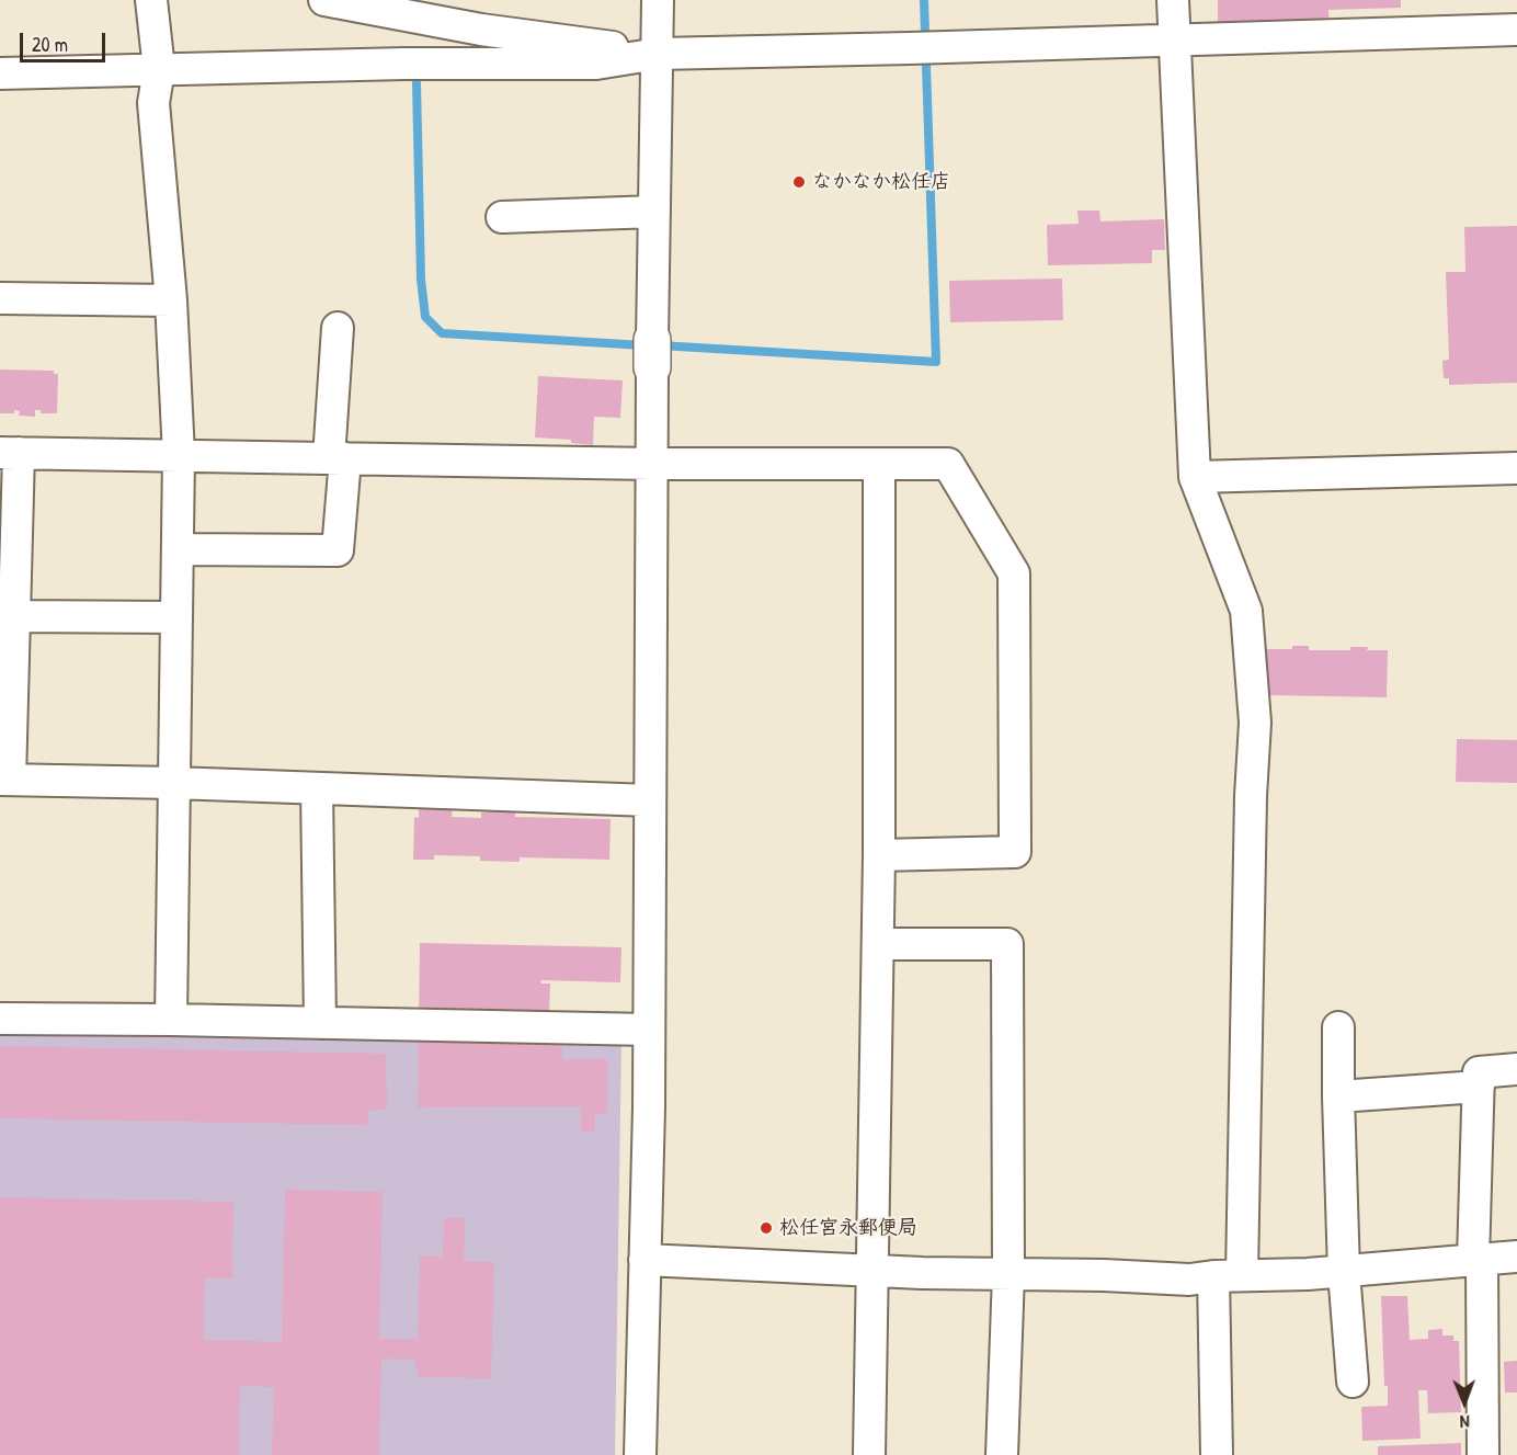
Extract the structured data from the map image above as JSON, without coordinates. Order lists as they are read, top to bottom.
{
  "places": ["なかなか松任店", "松任宮永郵便局"],
  "scale_bar": "20 m",
  "north": "bottom"
}
